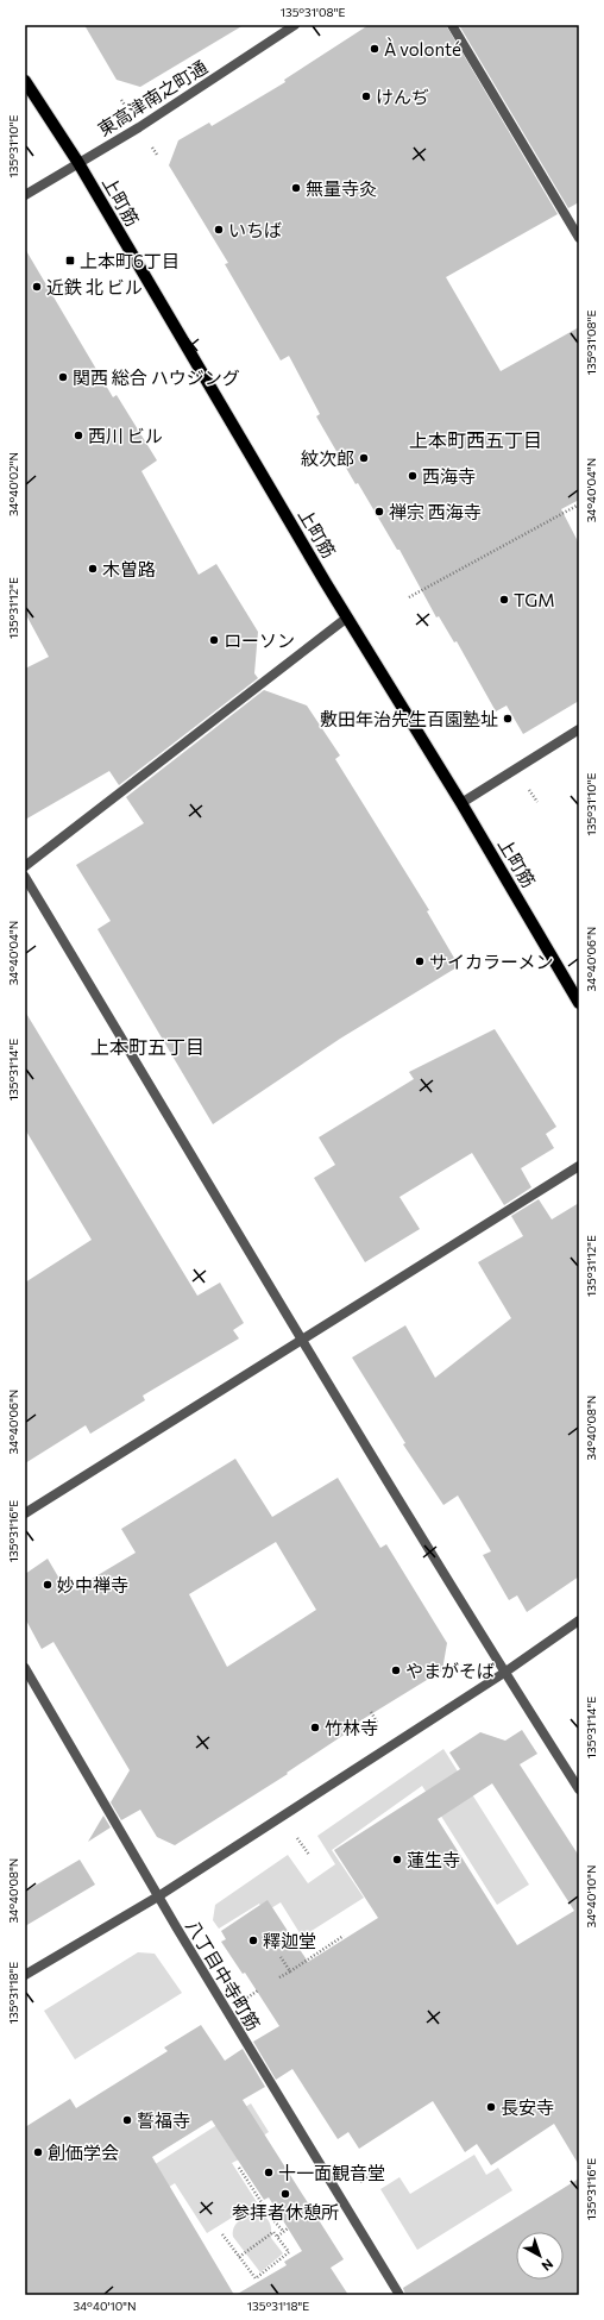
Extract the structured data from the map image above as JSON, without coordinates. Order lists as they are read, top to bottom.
{
  "streets": {
    "main road": ["上町筋"],
    "street": ["東高津南之町通", "八丁目中寺町筋"]
  },
  "crossings": [
    ["東高津南之町通", "上町筋"]
  ],
  "districts": ["上本町西五丁目", "上本町五丁目"],
  "places": {
    "other": [
      "À volonté",
      "けんぢ",
      "無量寺灸",
      "いちば",
      "近鉄 北 ビル",
      "関西 総合 ハウジング",
      "西川 ビル",
      "紋次郎",
      "西海寺",
      "禅宗 西海寺",
      "木曽路",
      "TGM",
      "ローソン",
      "敷田年治先生百園塾址",
      "サイカラーメン",
      "妙中禅寺",
      "やまがそば",
      "竹林寺",
      "蓮生寺",
      "釋迦堂",
      "長安寺",
      "誓福寺",
      "創価学会",
      "十一面観音堂",
      "参拝者休憩所"
    ],
    "transit": ["上本町6丁目"]
  },
  "north": "bottom right",
  "coordinates": [
    "135°31'08\"E",
    "135°31'10\"E",
    "34°40'02\"N",
    "34°40'04\"N",
    "135°31'12\"E",
    "34°40'06\"N",
    "135°31'14\"E",
    "34°40'08\"N",
    "135°31'16\"E",
    "34°40'10\"N",
    "135°31'18\"E"
  ]
}
